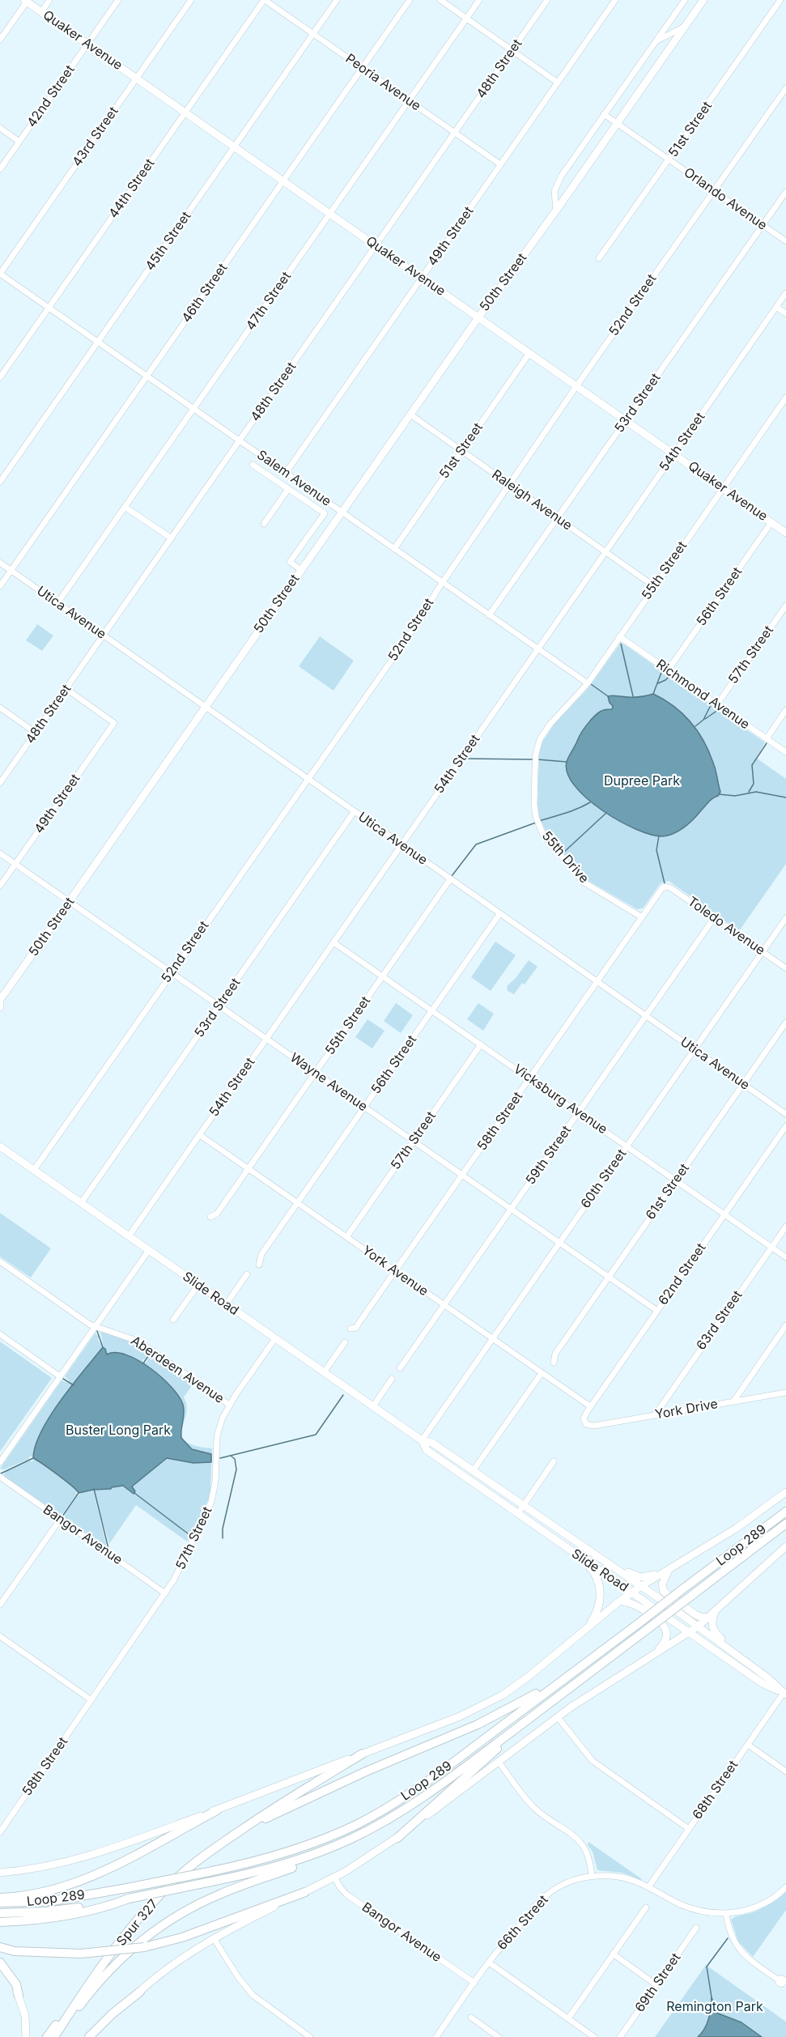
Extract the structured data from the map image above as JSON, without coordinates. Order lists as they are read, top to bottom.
{
  "streets": {
    "highway": ["Loop 289", "Spur 327"],
    "main road": ["Quaker Avenue", "50th Street", "Slide Road"],
    "street": [
      "48th Street",
      "Peoria Avenue",
      "42nd Street",
      "51st Street",
      "43rd Street",
      "44th Street",
      "Orlando Avenue",
      "49th Street",
      "45th Street",
      "46th Street",
      "47th Street",
      "52nd Street",
      "53rd Street",
      "54th Street",
      "Salem Avenue",
      "Raleigh Avenue",
      "55th Street",
      "56th Street",
      "Utica Avenue",
      "57th Street",
      "Richmond Avenue",
      "55th Drive",
      "Toledo Avenue",
      "Wayne Avenue",
      "Vicksburg Avenue",
      "58th Street",
      "59th Street",
      "60th Street",
      "61st Street",
      "York Avenue",
      "62nd Street",
      "63rd Street",
      "Aberdeen Avenue",
      "York Drive",
      "Bangor Avenue",
      "68th Street",
      "66th Street",
      "69th Street"
    ]
  },
  "crossings": [
    ["Quaker Avenue", "48th Street"],
    ["Quaker Avenue", "42nd Street"],
    ["Quaker Avenue", "51st Street"],
    ["Quaker Avenue", "43rd Street"],
    ["Quaker Avenue", "44th Street"],
    ["Quaker Avenue", "49th Street"],
    ["Quaker Avenue", "45th Street"],
    ["Quaker Avenue", "50th Street"],
    ["Quaker Avenue", "46th Street"],
    ["Quaker Avenue", "47th Street"],
    ["Quaker Avenue", "52nd Street"],
    ["Quaker Avenue", "53rd Street"],
    ["Quaker Avenue", "54th Street"],
    ["Quaker Avenue", "55th Street"],
    ["Quaker Avenue", "56th Street"],
    ["48th Street", "Peoria Avenue"],
    ["48th Street", "49th Street"],
    ["48th Street", "Salem Avenue"],
    ["48th Street", "Utica Avenue"],
    ["Peoria Avenue", "44th Street"],
    ["Peoria Avenue", "49th Street"],
    ["Peoria Avenue", "45th Street"],
    ["Peoria Avenue", "46th Street"],
    ["Peoria Avenue", "47th Street"],
    ["51st Street", "Orlando Avenue"],
    ["51st Street", "Salem Avenue"],
    ["51st Street", "Raleigh Avenue"],
    ["43rd Street", "Salem Avenue"],
    ["44th Street", "Salem Avenue"],
    ["Orlando Avenue", "50th Street"],
    ["Orlando Avenue", "52nd Street"],
    ["Orlando Avenue", "53rd Street"],
    ["49th Street", "Salem Avenue"],
    ["49th Street", "Wayne Avenue"],
    ["45th Street", "Salem Avenue"],
    ["50th Street", "Salem Avenue"],
    ["50th Street", "Raleigh Avenue"],
    ["50th Street", "Utica Avenue"],
    ["50th Street", "Wayne Avenue"],
    ["46th Street", "Salem Avenue"],
    ["46th Street", "Utica Avenue"],
    ["47th Street", "Salem Avenue"],
    ["47th Street", "Utica Avenue"],
    ["52nd Street", "Salem Avenue"],
    ["52nd Street", "Raleigh Avenue"],
    ["52nd Street", "Utica Avenue"],
    ["52nd Street", "Wayne Avenue"],
    ["52nd Street", "Slide Road"],
    ["53rd Street", "Salem Avenue"],
    ["53rd Street", "Raleigh Avenue"],
    ["53rd Street", "Utica Avenue"],
    ["53rd Street", "Wayne Avenue"],
    ["53rd Street", "Slide Road"],
    ["54th Street", "Salem Avenue"],
    ["54th Street", "Raleigh Avenue"],
    ["54th Street", "Utica Avenue"],
    ["54th Street", "Wayne Avenue"],
    ["54th Street", "Vicksburg Avenue"],
    ["54th Street", "York Avenue"],
    ["54th Street", "Slide Road"],
    ["Salem Avenue", "55th Street"],
    ["Raleigh Avenue", "55th Street"],
    ["55th Street", "Utica Avenue"],
    ["55th Street", "Richmond Avenue"],
    ["55th Street", "55th Drive"],
    ["55th Street", "Wayne Avenue"],
    ["55th Street", "Vicksburg Avenue"],
    ["55th Street", "York Avenue"],
    ["56th Street", "Utica Avenue"],
    ["56th Street", "Richmond Avenue"],
    ["56th Street", "Wayne Avenue"],
    ["56th Street", "Vicksburg Avenue"],
    ["56th Street", "York Avenue"],
    ["Utica Avenue", "58th Street"],
    ["Utica Avenue", "59th Street"],
    ["Utica Avenue", "60th Street"],
    ["Utica Avenue", "61st Street"],
    ["57th Street", "Richmond Avenue"],
    ["57th Street", "Wayne Avenue"],
    ["57th Street", "Vicksburg Avenue"],
    ["57th Street", "58th Street"],
    ["57th Street", "York Avenue"],
    ["57th Street", "Slide Road"],
    ["57th Street", "Aberdeen Avenue"],
    ["57th Street", "Bangor Avenue"],
    ["55th Drive", "58th Street"],
    ["Toledo Avenue", "58th Street"],
    ["Toledo Avenue", "59th Street"],
    ["Toledo Avenue", "60th Street"],
    ["Wayne Avenue", "58th Street"],
    ["Wayne Avenue", "59th Street"],
    ["Wayne Avenue", "60th Street"],
    ["Wayne Avenue", "61st Street"],
    ["Wayne Avenue", "62nd Street"],
    ["Vicksburg Avenue", "58th Street"],
    ["Vicksburg Avenue", "59th Street"],
    ["Vicksburg Avenue", "60th Street"],
    ["Vicksburg Avenue", "61st Street"],
    ["Vicksburg Avenue", "62nd Street"],
    ["Vicksburg Avenue", "63rd Street"],
    ["58th Street", "York Avenue"],
    ["59th Street", "York Avenue"],
    ["60th Street", "York Avenue"],
    ["60th Street", "Slide Road"],
    ["York Avenue", "62nd Street"],
    ["62nd Street", "York Drive"],
    ["Slide Road", "68th Street"],
    ["63rd Street", "York Drive"],
    ["Bangor Avenue", "66th Street"],
    ["68th Street", "66th Street"]
  ],
  "parks": ["Dupree Park", "Buster Long Park", "Remington Park"]
}
